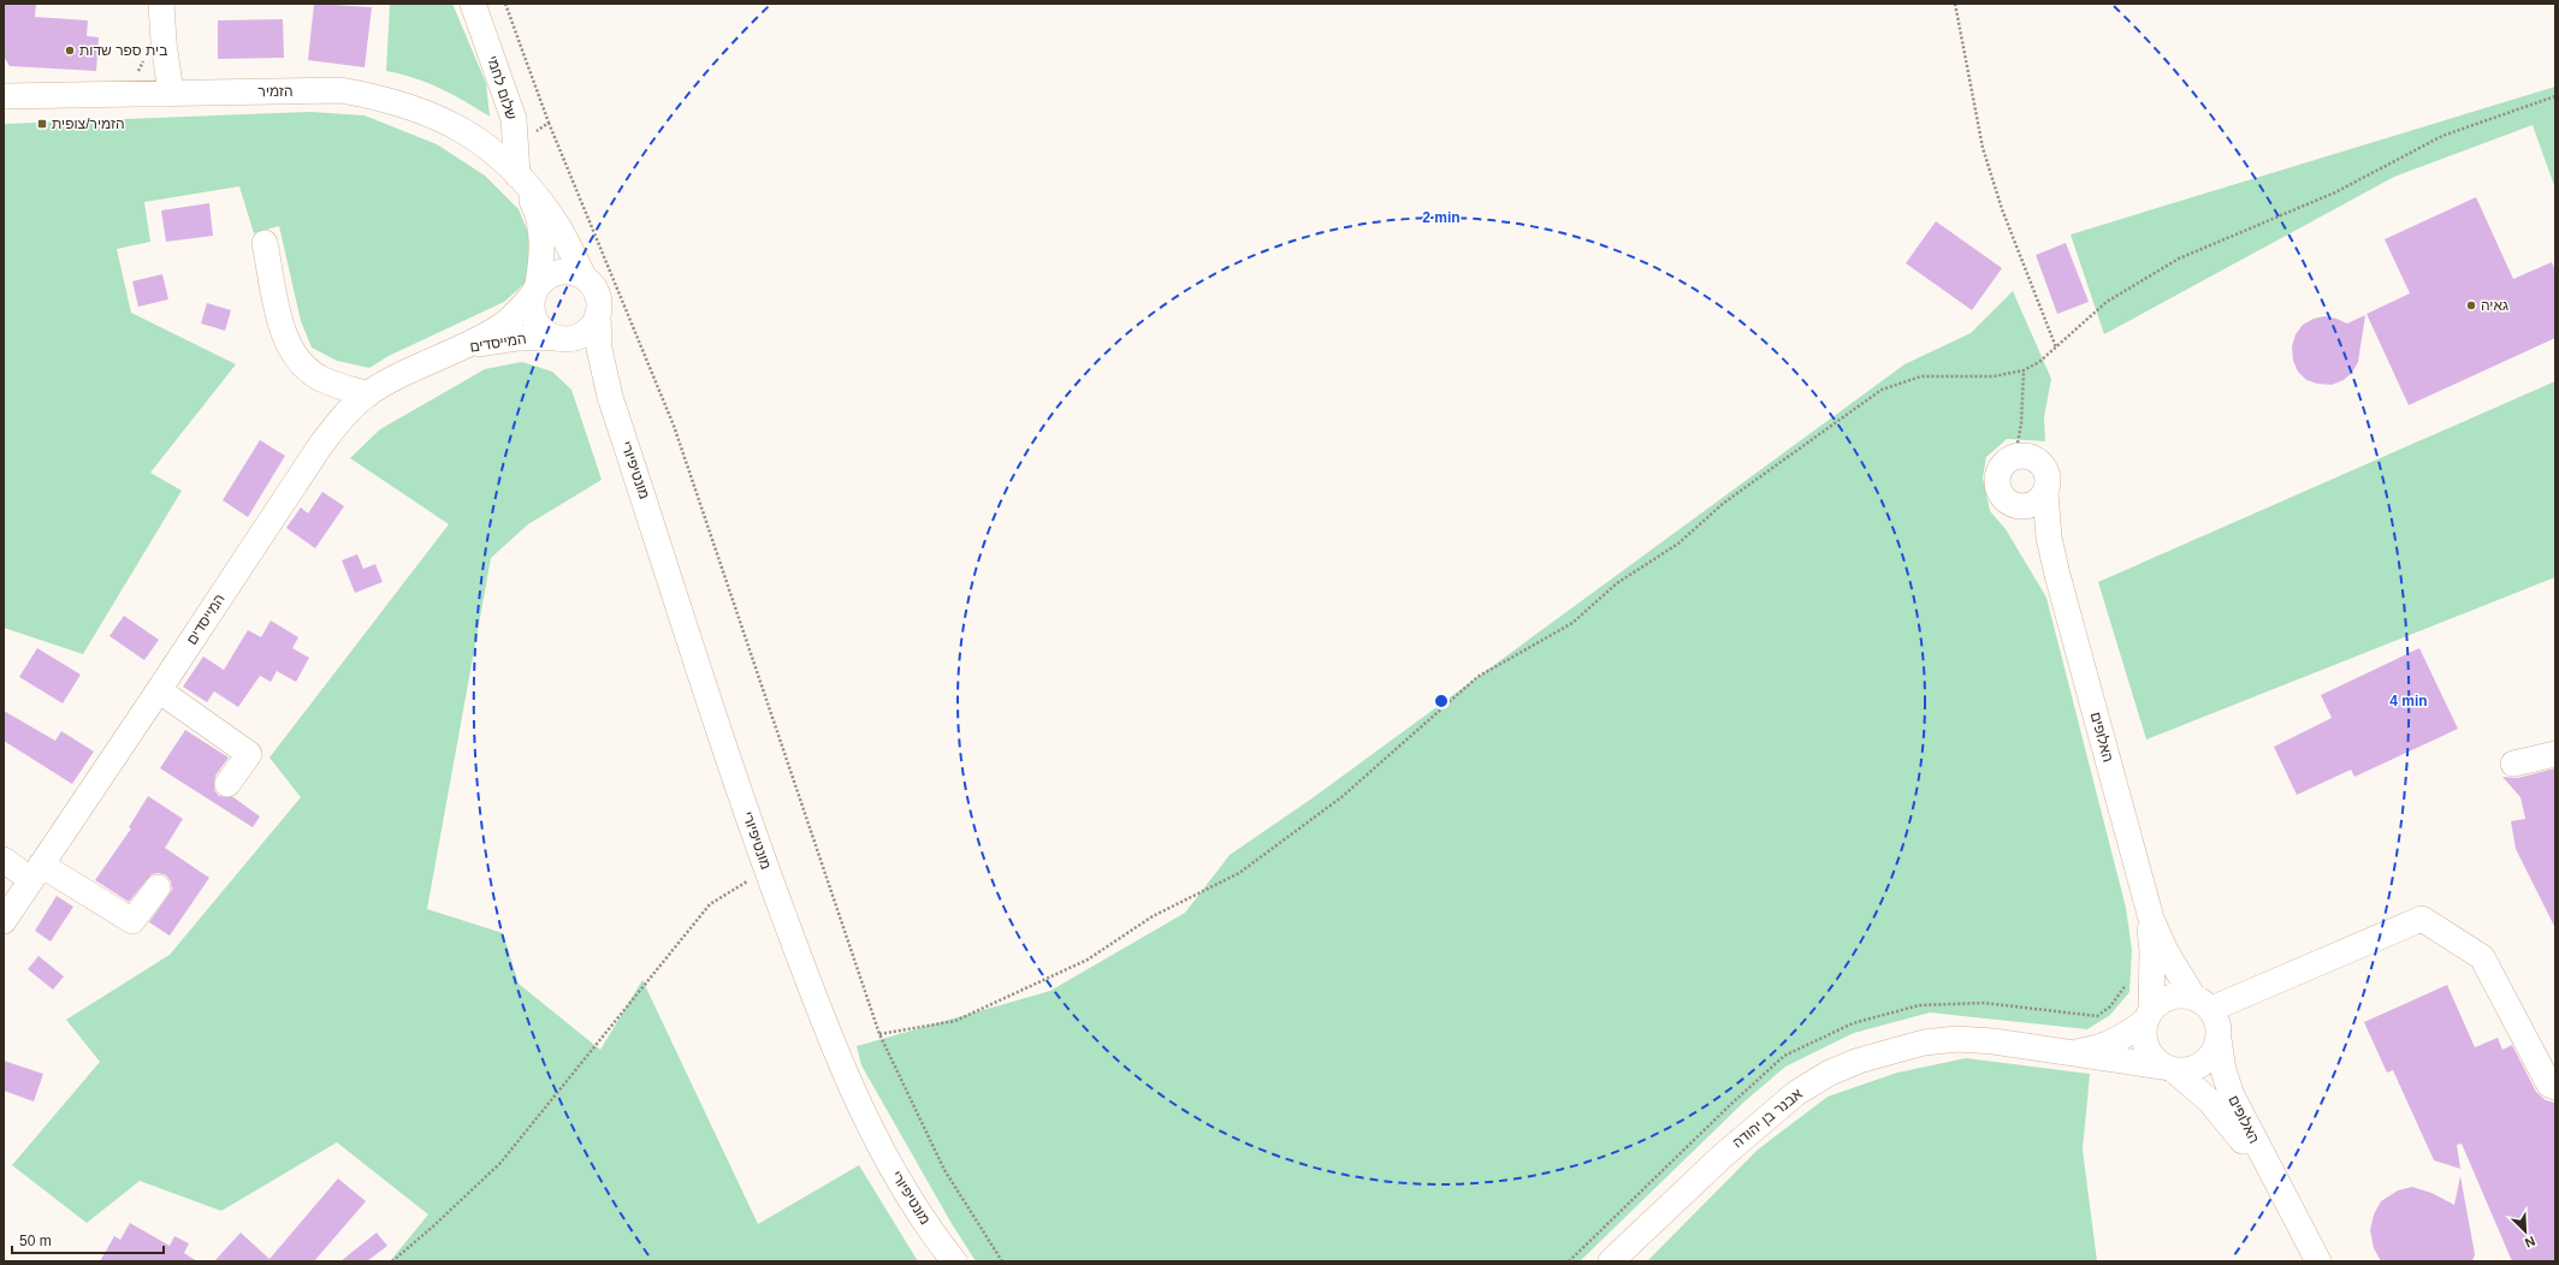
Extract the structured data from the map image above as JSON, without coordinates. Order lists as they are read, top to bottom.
{
  "streets": {
    "street": [
      "שלום לחמי",
      "הזמיר",
      "המייסדים",
      "מונטיפיורי",
      "האלופים",
      "אבנר בן יהודה"
    ]
  },
  "crossings": [
    ["שלום לחמי", "הזמיר"],
    ["הזמיר", "המייסדים"],
    ["הזמיר", "מונטיפיורי"],
    ["המייסדים", "מונטיפיורי"],
    ["האלופים", "אבנר בן יהודה"]
  ],
  "places": {
    "other": ["בית ספר שדות", "גאיה"],
    "transit": ["הזמיר/צופית"]
  },
  "scale_bar": "50 m",
  "north": "bottom right",
  "rings": ["2 min", "4 min"]
}
